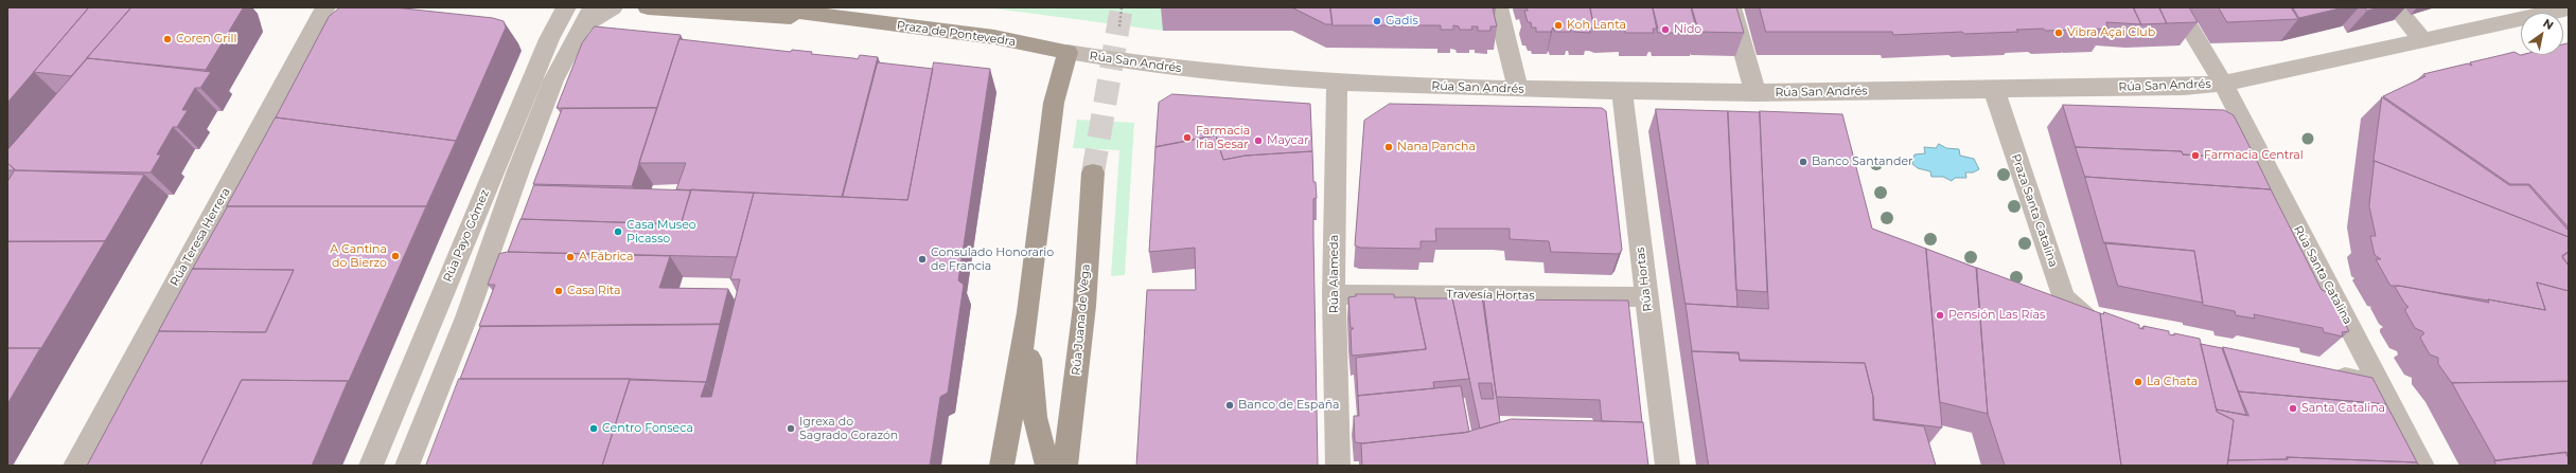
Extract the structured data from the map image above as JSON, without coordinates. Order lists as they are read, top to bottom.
{
  "streets": {
    "main road": ["Praza de Pontevedra", "Rúa Juana de Vega"],
    "street": [
      "Rúa San Andrés",
      "Praza Santa Catalina",
      "Rúa Payo Gómez",
      "Rúa Teresa Herrera",
      "Rúa Alameda",
      "Rúa Santa Catalina",
      "Rúa Hortas",
      "Travesía Hortas"
    ]
  },
  "crossings": [
    ["Praza de Pontevedra", "Rúa San Andrés"],
    ["Rúa San Andrés", "Praza Santa Catalina"],
    ["Rúa San Andrés", "Rúa Alameda"],
    ["Rúa San Andrés", "Rúa Santa Catalina"],
    ["Rúa San Andrés", "Rúa Hortas"],
    ["Rúa Alameda", "Travesía Hortas"],
    ["Rúa Hortas", "Travesía Hortas"]
  ],
  "places": [
    "Gadis",
    "Koh Lanta",
    "Nido",
    "Vibra Açai Club",
    "Coren Grill",
    "Farmacia Iria Sesar",
    "Maycar",
    "Nana Pancha",
    "Farmacia Central",
    "Banco Santander",
    "Casa Museo Picasso",
    "A Cantina do Bierzo",
    "A Fábrica",
    "Consulado Honorario de Francia",
    "Casa Rita",
    "Pensión Las Rías",
    "La Chata",
    "Banco de España",
    "Santa Catalina",
    "Centro Fonseca",
    "Igrexa do Sagrado Corazón"
  ],
  "north": "top right"
}
